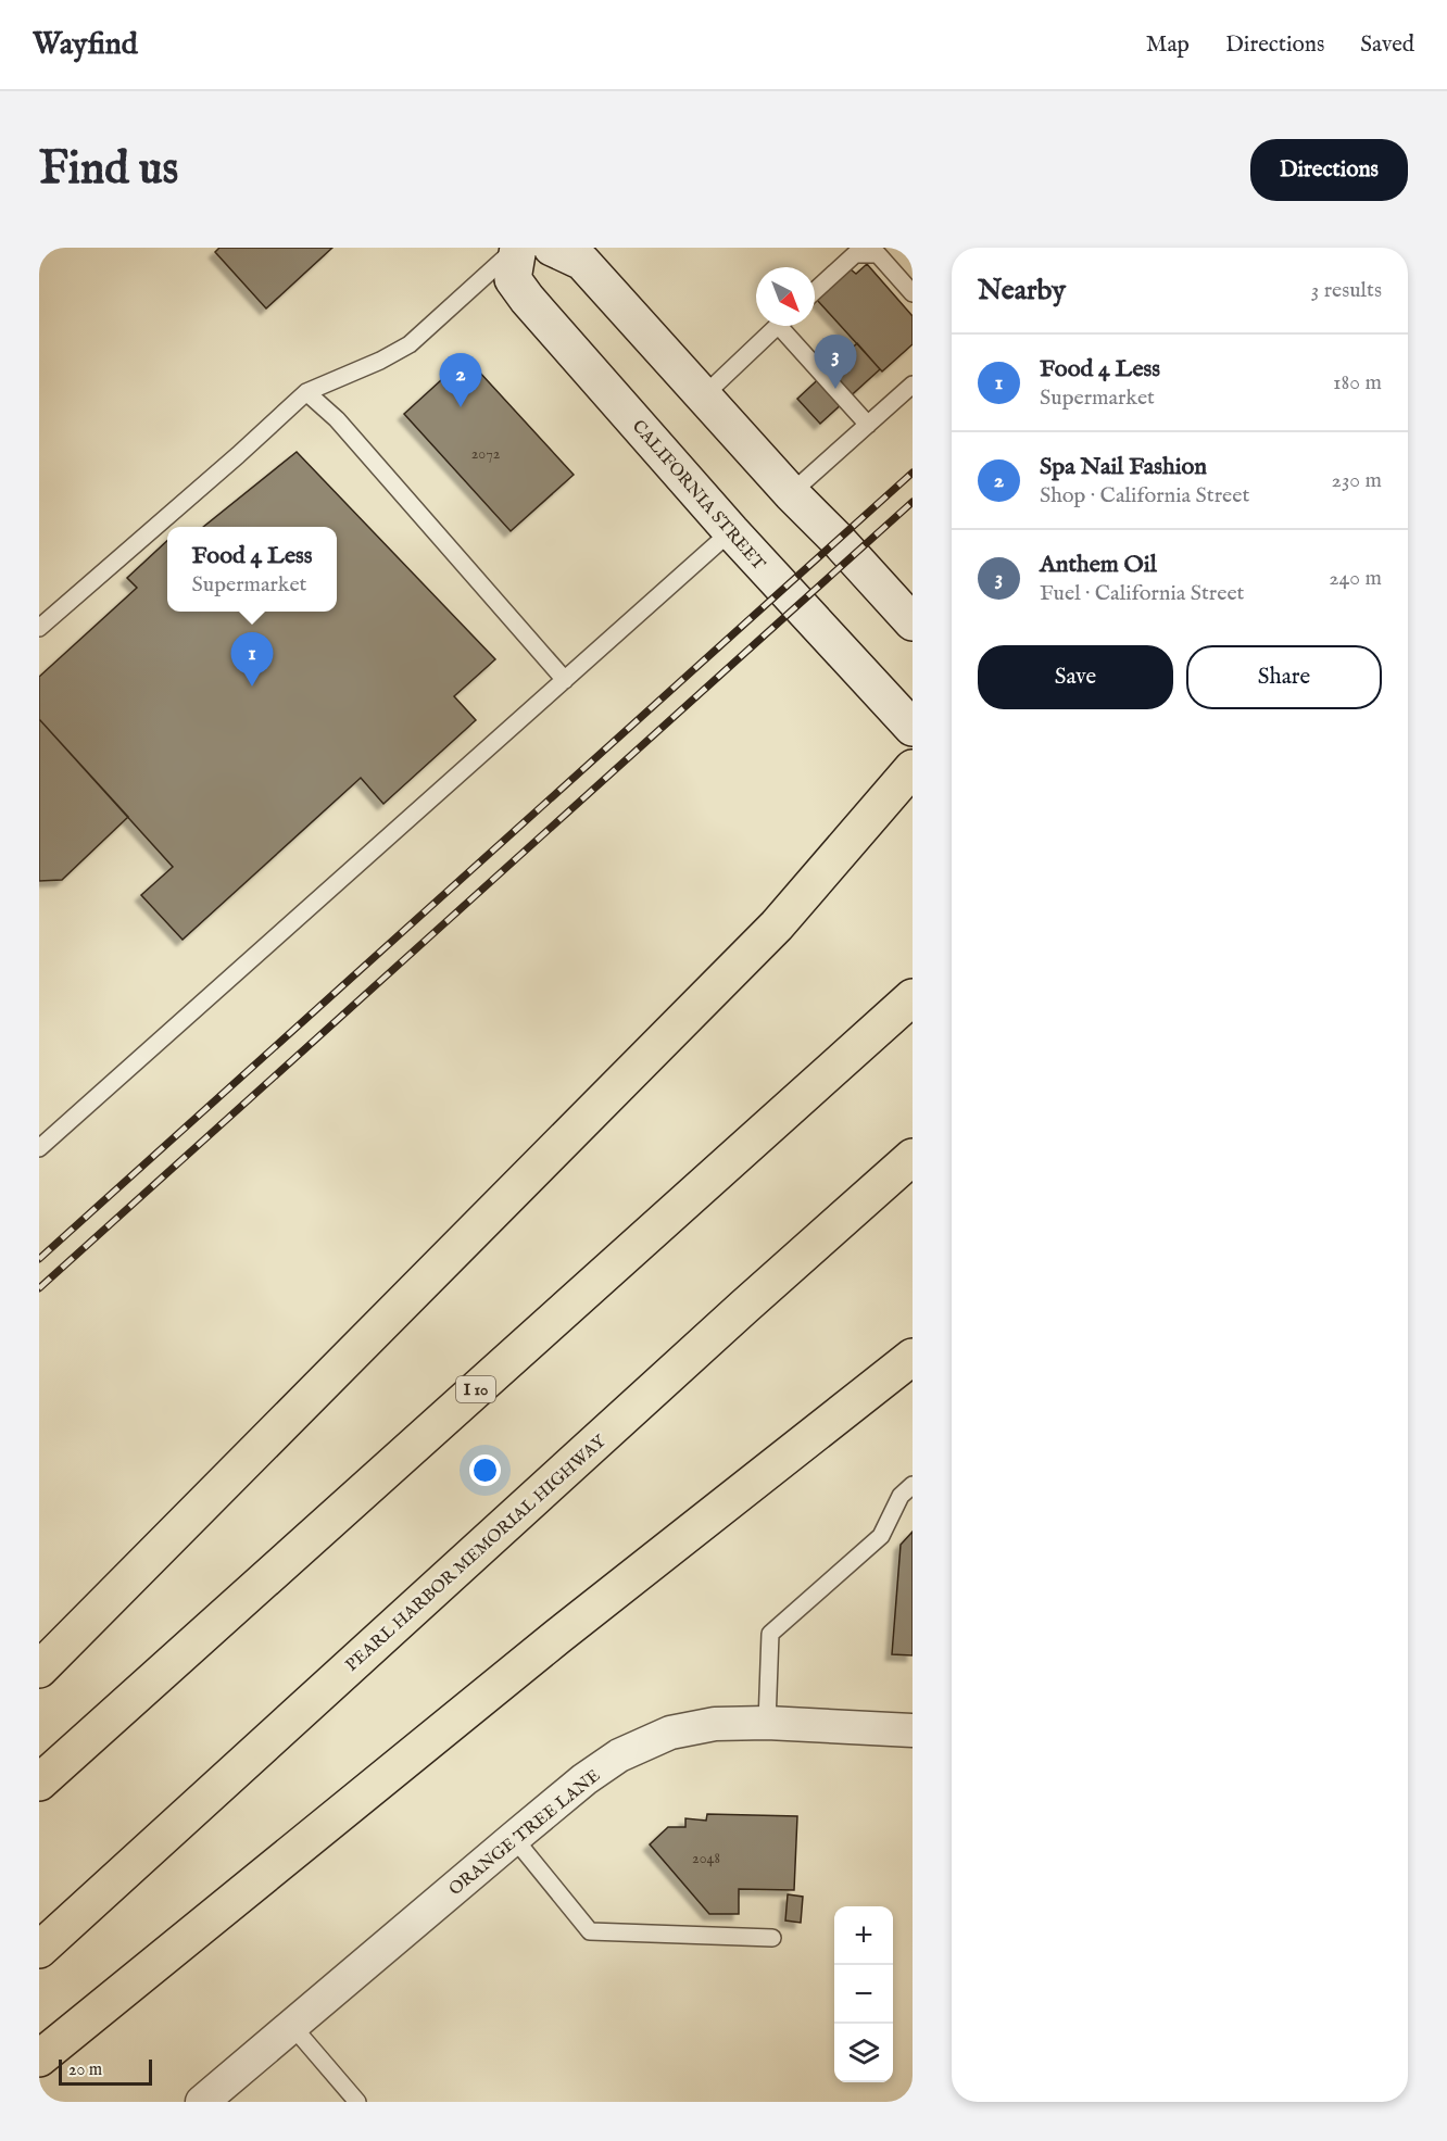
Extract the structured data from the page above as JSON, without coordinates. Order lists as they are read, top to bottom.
{
  "streets": {
    "highway": ["I 10", "PEARL HARBOR MEMORIAL HIGHWAY"],
    "main road": ["CALIFORNIA STREET"],
    "street": ["ORANGE TREE LANE"]
  },
  "house_numbers": ["2072", "2048"],
  "scale_bar": "20 m",
  "north": "bottom right",
  "page": {
    "header": "Wayfind",
    "nav": ["Map", "Directions", "Saved"],
    "buttons": [
      "Directions",
      ["Save", "Share"]
    ],
    "title": "Find us",
    "heading": ["Nearby", "3 results"],
    "list": [
      {
        "mark": "1",
        "name": "Food 4 Less",
        "note": "Supermarket",
        "value": "180 m"
      },
      {
        "mark": "2",
        "name": "Spa Nail Fashion",
        "note": "Shop · California Street",
        "value": "230 m"
      },
      {
        "mark": "3",
        "name": "Anthem Oil",
        "note": "Fuel · California Street",
        "value": "240 m"
      }
    ],
    "pins": ["3", "2", "1"],
    "popup": ["Food 4 Less", "Supermarket"],
    "map_buttons": ["+", "−"],
    "scale": "20 m"
  }
}
